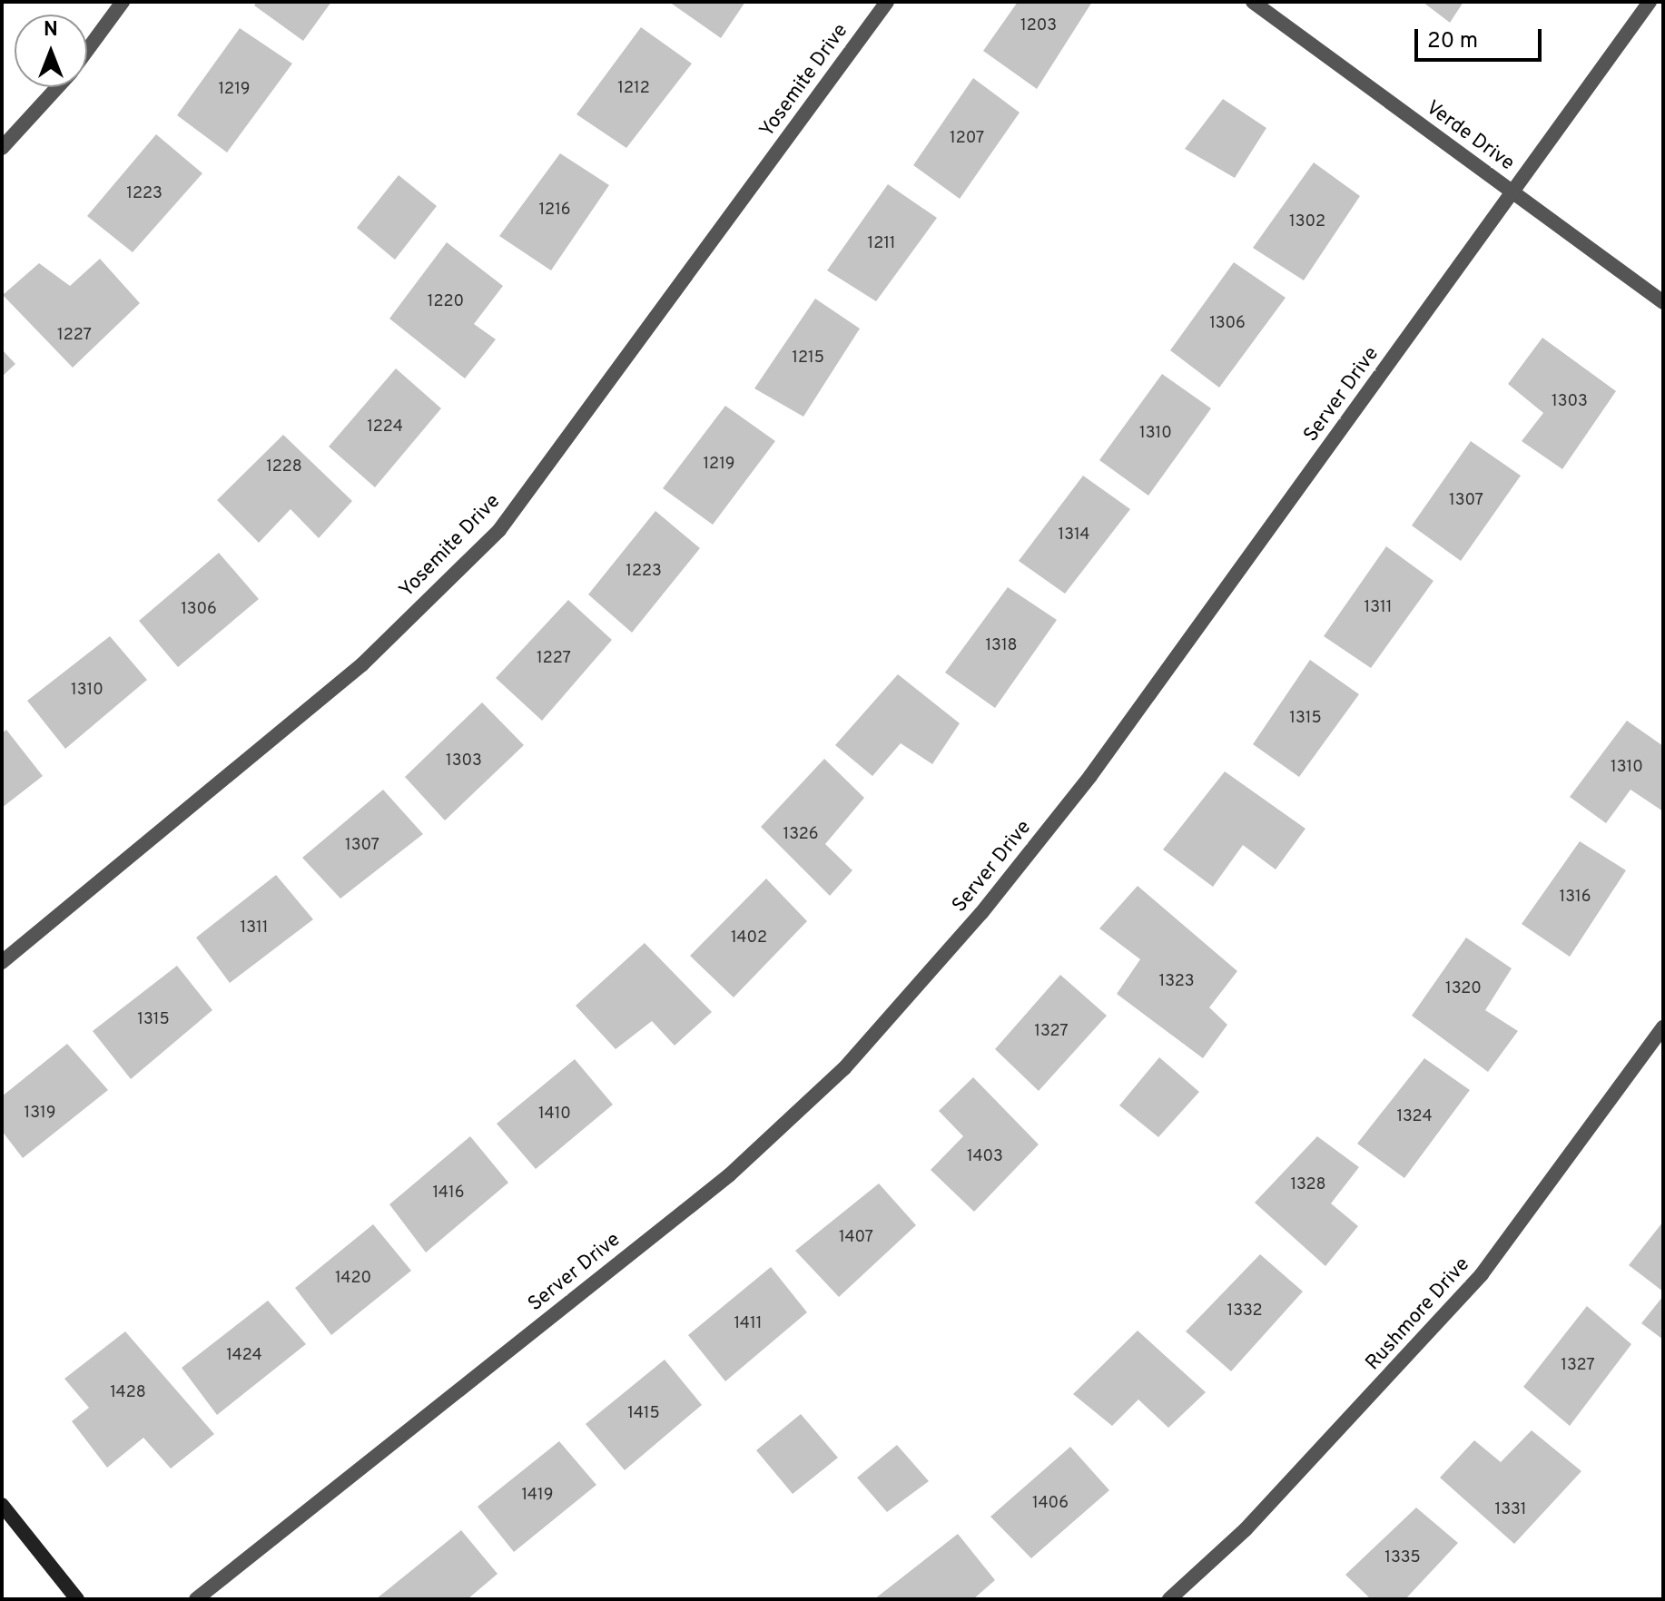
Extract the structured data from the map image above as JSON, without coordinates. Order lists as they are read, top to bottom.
{
  "streets": {
    "street": [
      "Yosemite Drive",
      "Verde Drive",
      "Server Drive",
      "Rushmore Drive"
    ]
  },
  "crossings": [
    ["Verde Drive", "Server Drive"]
  ],
  "house_numbers": [
    "1203",
    "1212",
    "1219",
    "1207",
    "1223",
    "1216",
    "1302",
    "1211",
    "1220",
    "1306",
    "1227",
    "1215",
    "1303",
    "1224",
    "1310",
    "1219",
    "1228",
    "1307",
    "1314",
    "1223",
    "1311",
    "1306",
    "1318",
    "1227",
    "1310",
    "1315",
    "1303",
    "1310",
    "1326",
    "1307",
    "1316",
    "1311",
    "1402",
    "1323",
    "1320",
    "1315",
    "1327",
    "1319",
    "1410",
    "1324",
    "1403",
    "1328",
    "1416",
    "1407",
    "1420",
    "1332",
    "1411",
    "1424",
    "1327",
    "1428",
    "1415",
    "1419",
    "1406",
    "1331",
    "1335"
  ],
  "scale_bar": "20 m",
  "north": "top"
}
